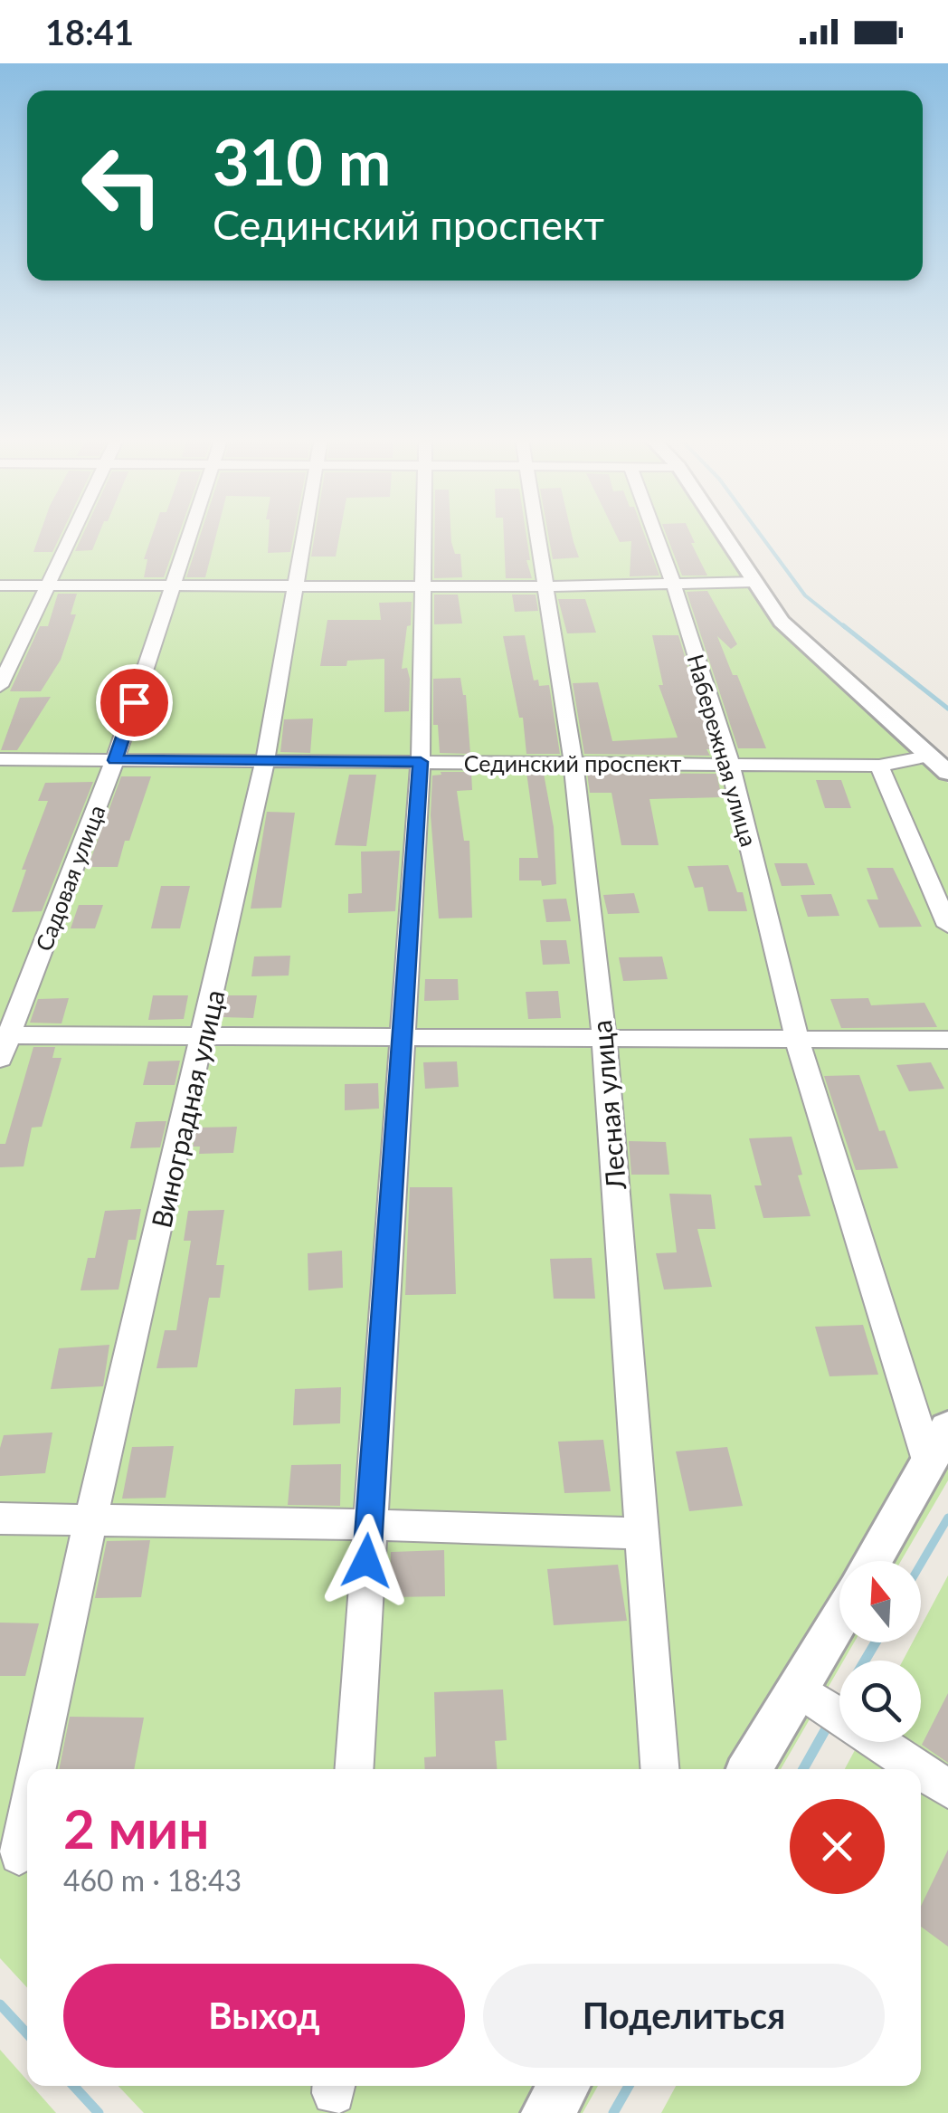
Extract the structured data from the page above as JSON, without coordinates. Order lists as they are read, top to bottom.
{
  "streets": {
    "street": [
      "Набережная улица",
      "Сединский проспект",
      "Садовая улица",
      "Лесная улица",
      "Виноградная улица"
    ]
  },
  "crossings": [
    ["Набережная улица", "Сединский проспект"],
    ["Сединский проспект", "Садовая улица"],
    ["Сединский проспект", "Лесная улица"],
    ["Сединский проспект", "Виноградная улица"]
  ],
  "north": "top",
  "page": {
    "status": "18:41",
    "turn": ["310 m", "Сединский проспект"],
    "heading": ["2 мин", "460 m · 18:43"],
    "buttons": ["Выход", "Поделиться"]
  }
}
